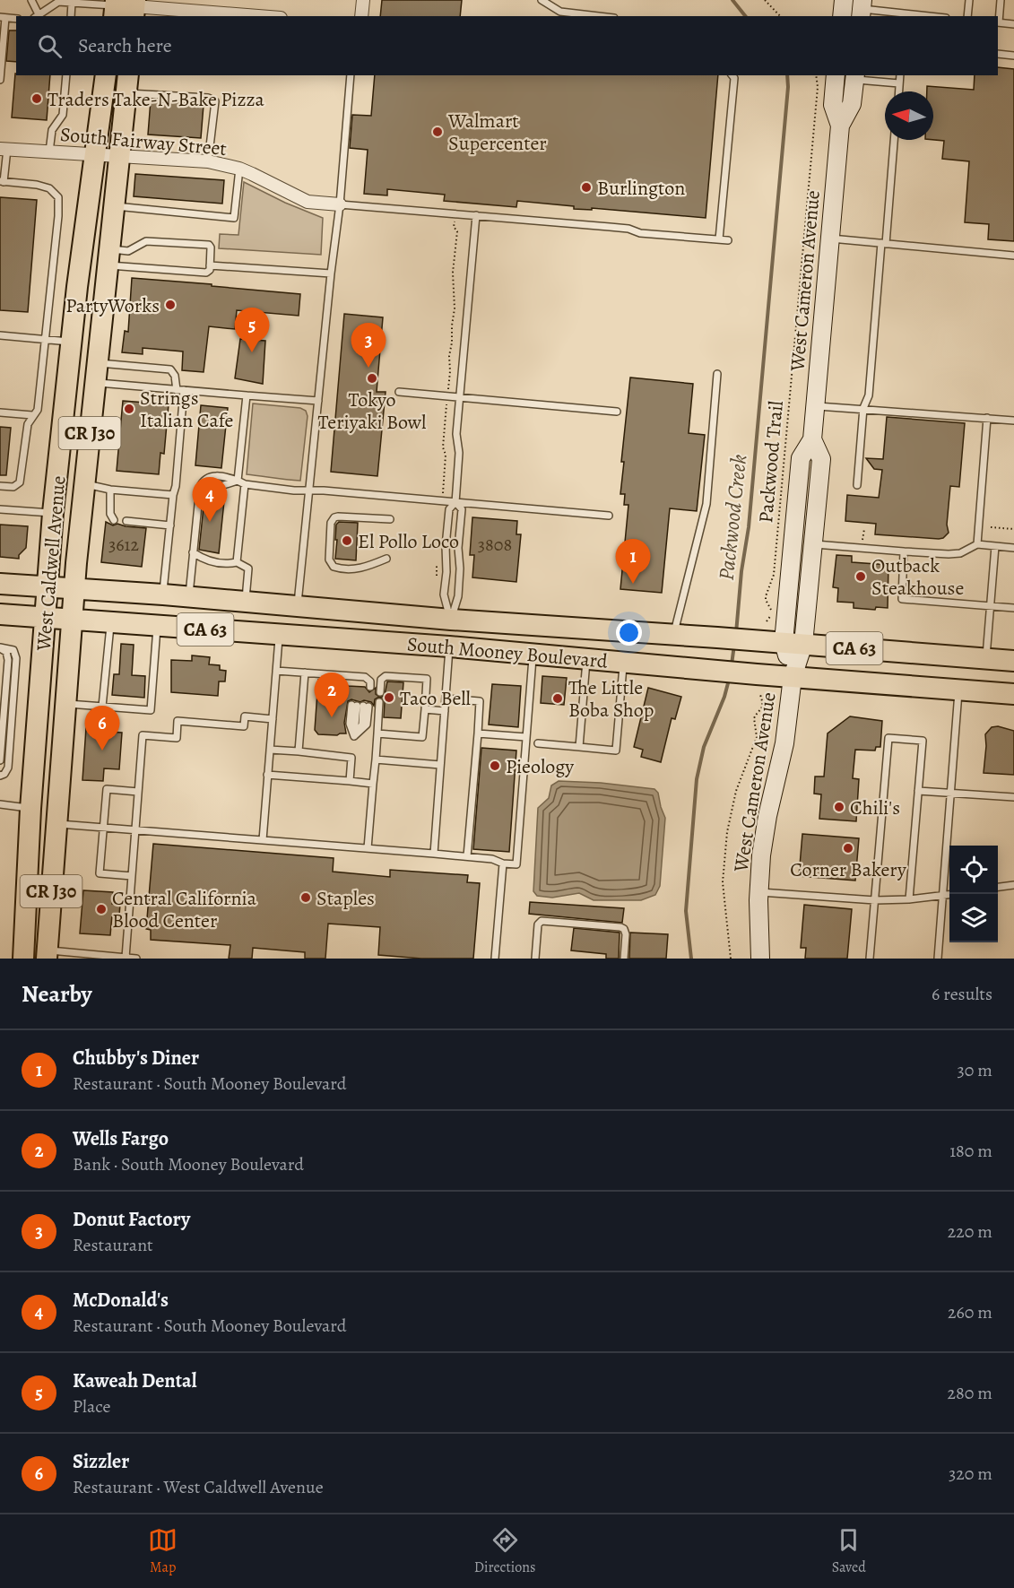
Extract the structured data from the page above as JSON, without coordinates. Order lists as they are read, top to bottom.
{
  "streets": {
    "main road": [
      "CR J30",
      "West Caldwell Avenue",
      "CA 63",
      "South Mooney Boulevard"
    ],
    "street": ["South Fairway Street", "West Cameron Avenue"],
    "path": ["Packwood Trail"]
  },
  "crossings": [
    ["South Fairway Street", "West Caldwell Avenue"],
    ["West Cameron Avenue", "South Mooney Boulevard"],
    ["West Caldwell Avenue", "South Mooney Boulevard"]
  ],
  "water": ["Packwood Creek"],
  "places": [
    "Traders Take-N-Bake Pizza",
    "Walmart Supercenter",
    "Burlington",
    "PartyWorks",
    "Tokyo Teriyaki Bowl",
    "Strings Italian Cafe",
    "El Pollo Loco",
    "Outback Steakhouse",
    "Taco Bell",
    "The Little Boba Shop",
    "Pieology",
    "Chili's",
    "Corner Bakery",
    "Staples",
    "Central California Blood Center"
  ],
  "house_numbers": ["3612", "3808"],
  "north": "left",
  "page": {
    "search": "Search here",
    "pins": [
      "5",
      "3",
      "4",
      "1",
      "2",
      "6"
    ],
    "heading": ["Nearby", "6 results"],
    "list": [
      {
        "mark": "1",
        "name": "Chubby's Diner",
        "note": "Restaurant · South Mooney Boulevard",
        "value": "30 m"
      },
      {
        "mark": "2",
        "name": "Wells Fargo",
        "note": "Bank · South Mooney Boulevard",
        "value": "180 m"
      },
      {
        "mark": "3",
        "name": "Donut Factory",
        "note": "Restaurant",
        "value": "220 m"
      },
      {
        "mark": "4",
        "name": "McDonald's",
        "note": "Restaurant · South Mooney Boulevard",
        "value": "260 m"
      },
      {
        "mark": "5",
        "name": "Kaweah Dental",
        "note": "Place",
        "value": "280 m"
      },
      {
        "mark": "6",
        "name": "Sizzler",
        "note": "Restaurant · West Caldwell Avenue",
        "value": "320 m"
      }
    ],
    "nav": ["Map", "Directions", "Saved"]
  }
}
